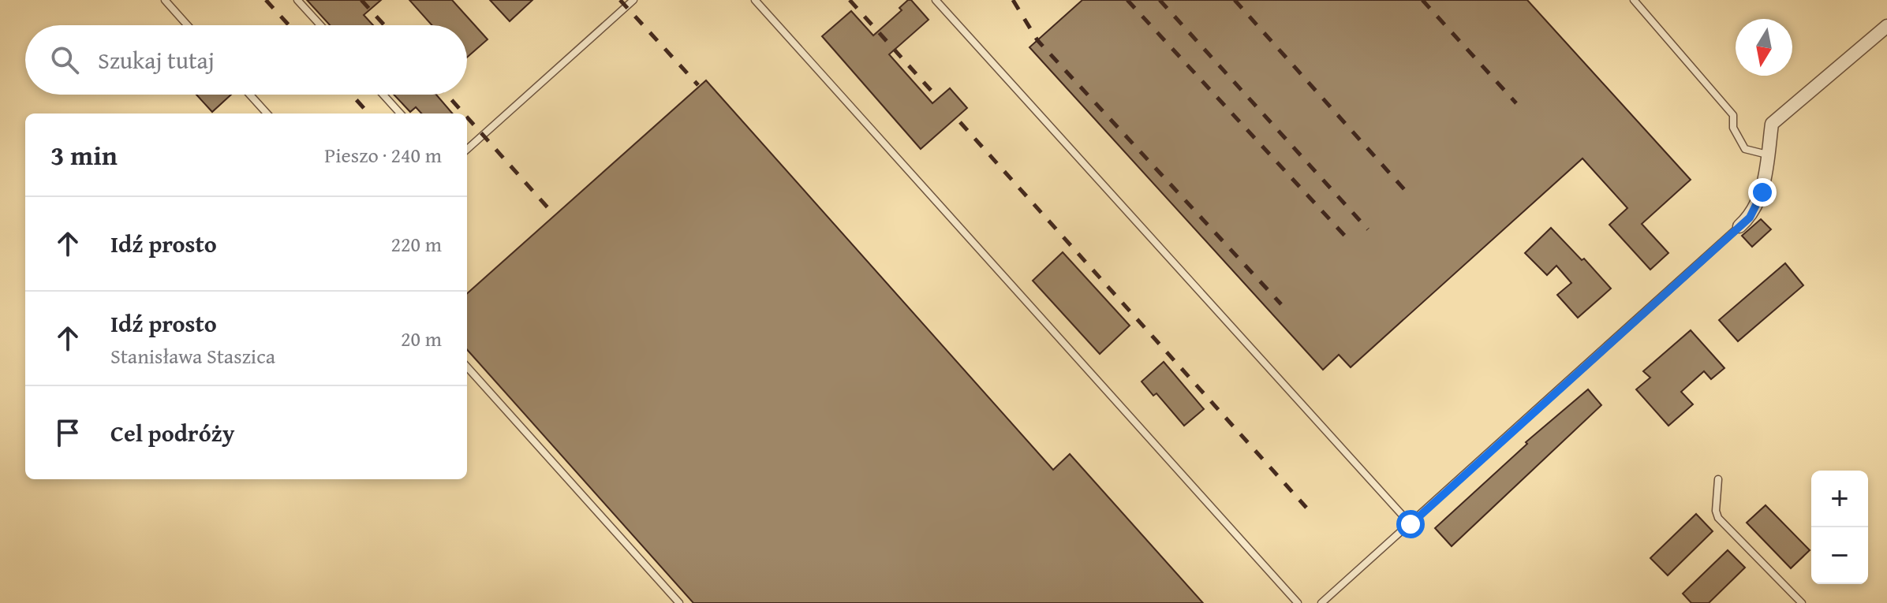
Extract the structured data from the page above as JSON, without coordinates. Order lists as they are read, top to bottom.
{
  "north": "bottom",
  "page": {
    "search": "Szukaj tutaj",
    "heading": ["3 min", "Pieszo · 240 m"],
    "list": [
      ["Idź prosto", "220 m"],
      ["Idź prosto", "Stanisława Staszica", "20 m"],
      "Cel podróży"
    ],
    "map_buttons": ["+", "−"]
  }
}
